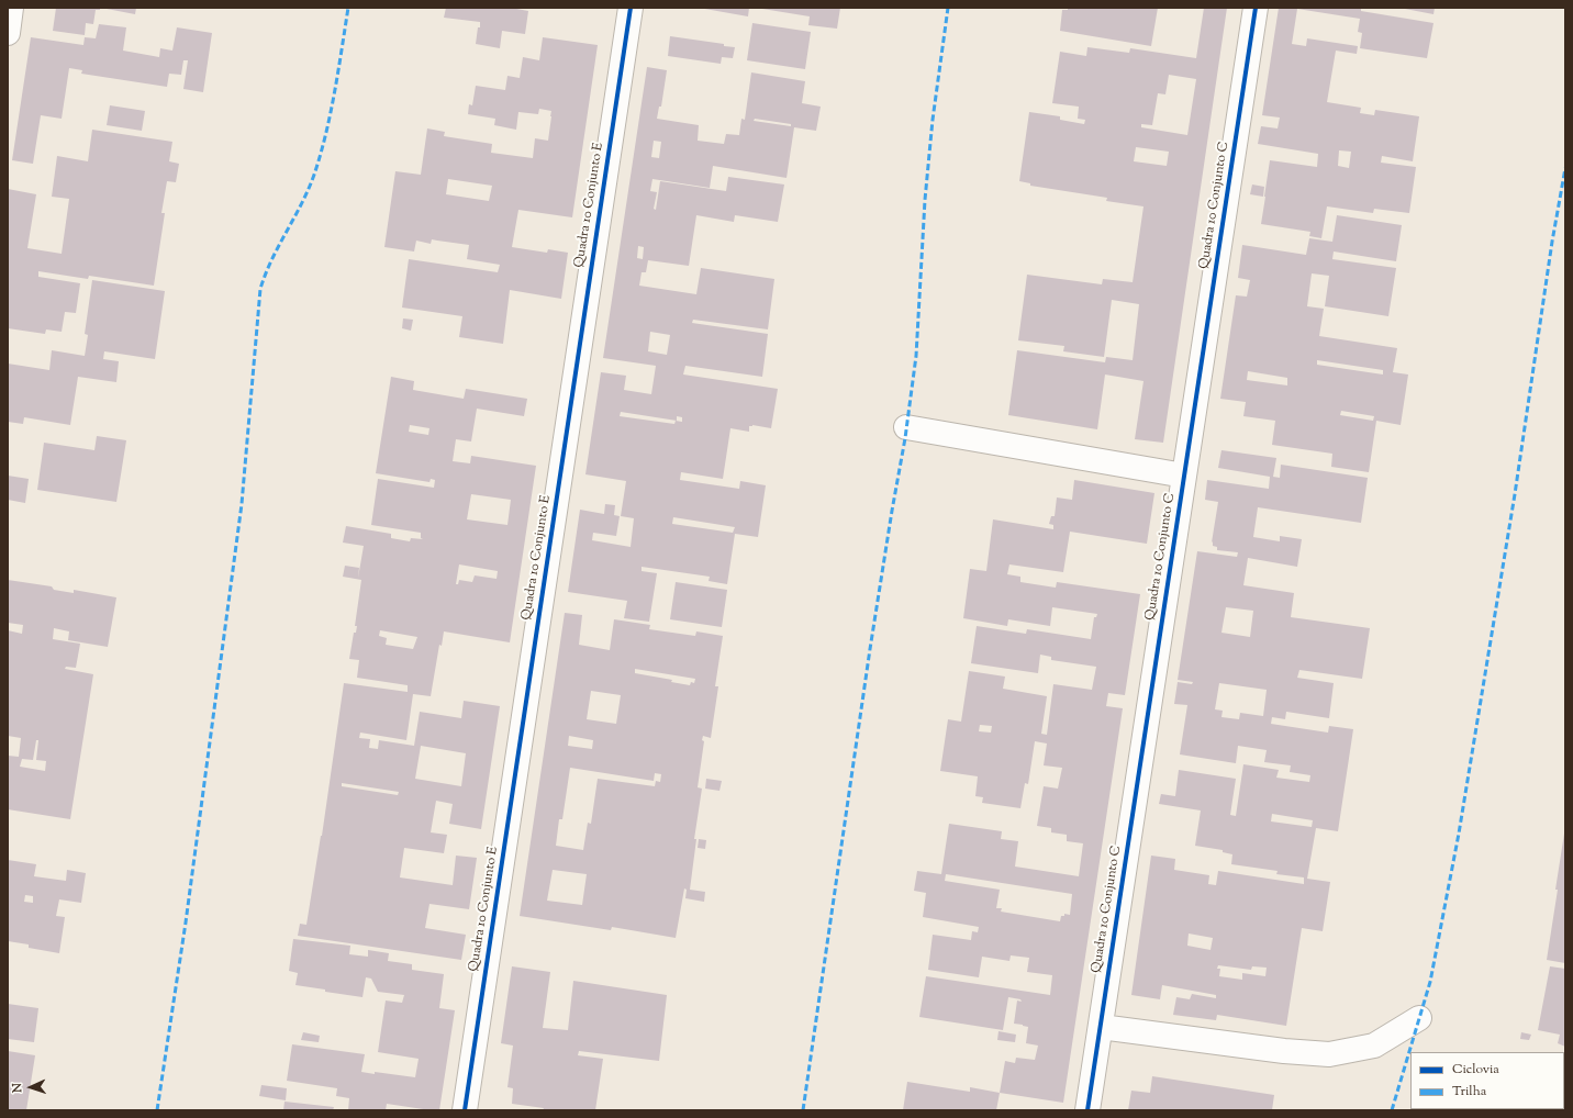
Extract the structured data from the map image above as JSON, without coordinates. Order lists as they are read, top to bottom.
{
  "streets": {
    "street": ["Quadra 10 Conjunto E", "Quadra 10 Conjunto C"]
  },
  "legend": ["Ciclovia", "Trilha"],
  "north": "left"
}
